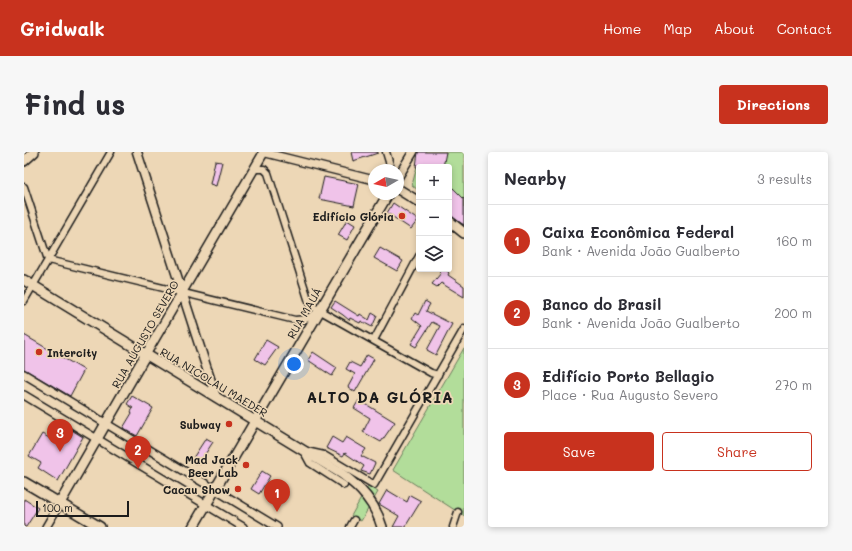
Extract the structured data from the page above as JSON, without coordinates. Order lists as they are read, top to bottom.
{
  "streets": {
    "main road": ["RUA MAUÁ", "RUA AUGUSTO SEVERO", "RUA NICOLAU MAEDER"]
  },
  "crossings": [
    ["RUA MAUÁ", "RUA NICOLAU MAEDER"],
    ["RUA AUGUSTO SEVERO", "RUA NICOLAU MAEDER"]
  ],
  "districts": ["ALTO DA GLÓRIA"],
  "places": [
    "Edifício Glória",
    "Intercity",
    "Subway",
    "Mad Jack Beer Lab",
    "Cacau Show"
  ],
  "scale_bar": "100 m",
  "north": "left",
  "page": {
    "header": "Gridwalk",
    "nav": [
      "Home",
      "Map",
      "About",
      "Contact"
    ],
    "buttons": [
      "Directions",
      ["Save", "Share"]
    ],
    "title": "Find us",
    "heading": ["Nearby", "3 results"],
    "map_buttons": ["+", "−"],
    "list": [
      {
        "mark": "1",
        "name": "Caixa Econômica Federal",
        "note": "Bank · Avenida João Gualberto",
        "value": "160 m"
      },
      {
        "mark": "2",
        "name": "Banco do Brasil",
        "note": "Bank · Avenida João Gualberto",
        "value": "200 m"
      },
      {
        "mark": "3",
        "name": "Edifício Porto Bellagio",
        "note": "Place · Rua Augusto Severo",
        "value": "270 m"
      }
    ],
    "pins": ["3", "2", "1"],
    "scale": "100 m"
  }
}
